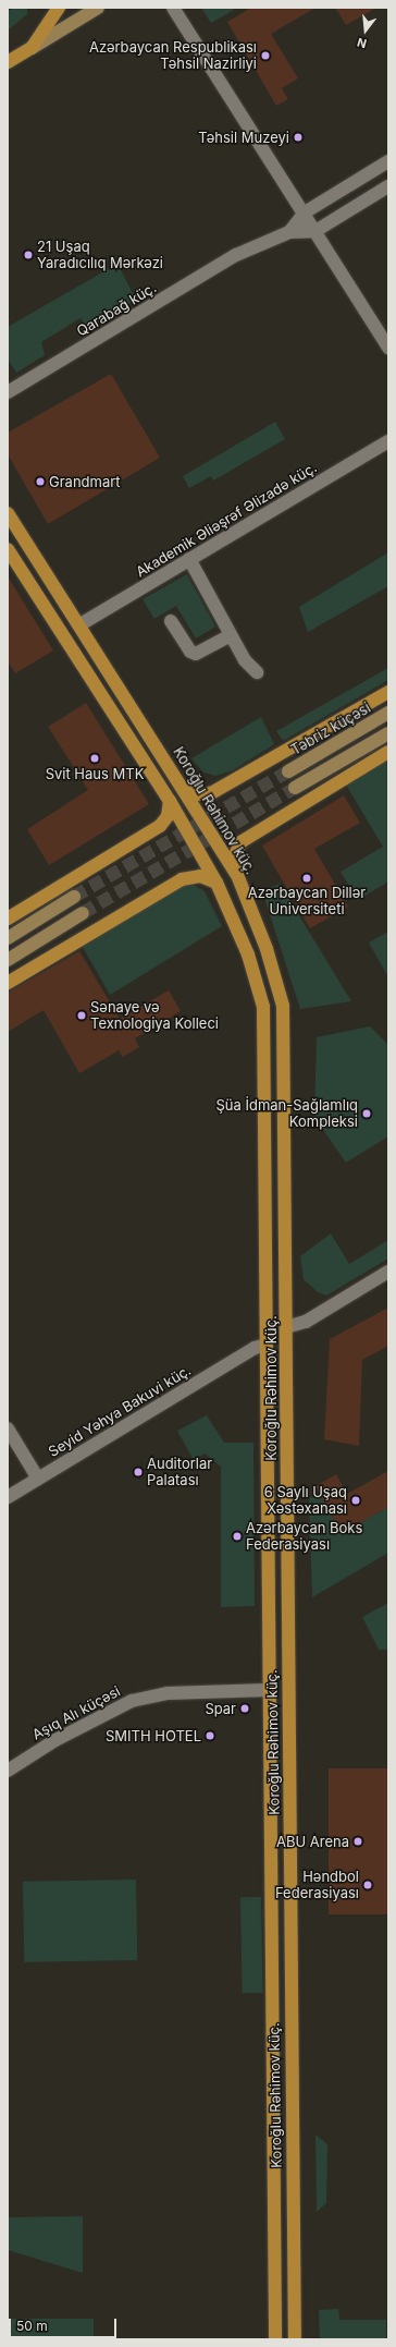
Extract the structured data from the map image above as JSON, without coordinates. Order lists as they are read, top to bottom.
{
  "streets": {
    "main road": ["Təbriz küçəsi", "Koroğlu Rəhimov küç."],
    "street": [
      "Qarabağ küç.",
      "Akademik Əliəşrəf Əlizadə küç.",
      "Seyid Yəhya Bakuvi küç.",
      "Aşıq Alı küçəsi"
    ]
  },
  "crossings": [
    ["Akademik Əliəşrəf Əlizadə küç.", "Koroğlu Rəhimov küç."],
    ["Koroğlu Rəhimov küç.", "Seyid Yəhya Bakuvi küç."],
    ["Koroğlu Rəhimov küç.", "Aşıq Alı küçəsi"]
  ],
  "places": [
    "Azərbaycan Respublikası Təhsil Nazirliyi",
    "Təhsil Muzeyi",
    "21 Uşaq Yaradıcılıq Mərkəzi",
    "Grandmart",
    "Svit Haus MTK",
    "Azərbaycan Dillər Universiteti",
    "Sənaye və Texnologiya Kolleci",
    "Şüa İdman-Sağlamlıq Kompleksi",
    "Auditorlar Palatası",
    "6 Saylı Uşaq Xəstəxanası",
    "Azərbaycan Boks Federasiyası",
    "Spar",
    "SMITH HOTEL",
    "ABU Arena",
    "Həndbol Federasiyası"
  ],
  "scale_bar": "50 m",
  "north": "bottom"
}
